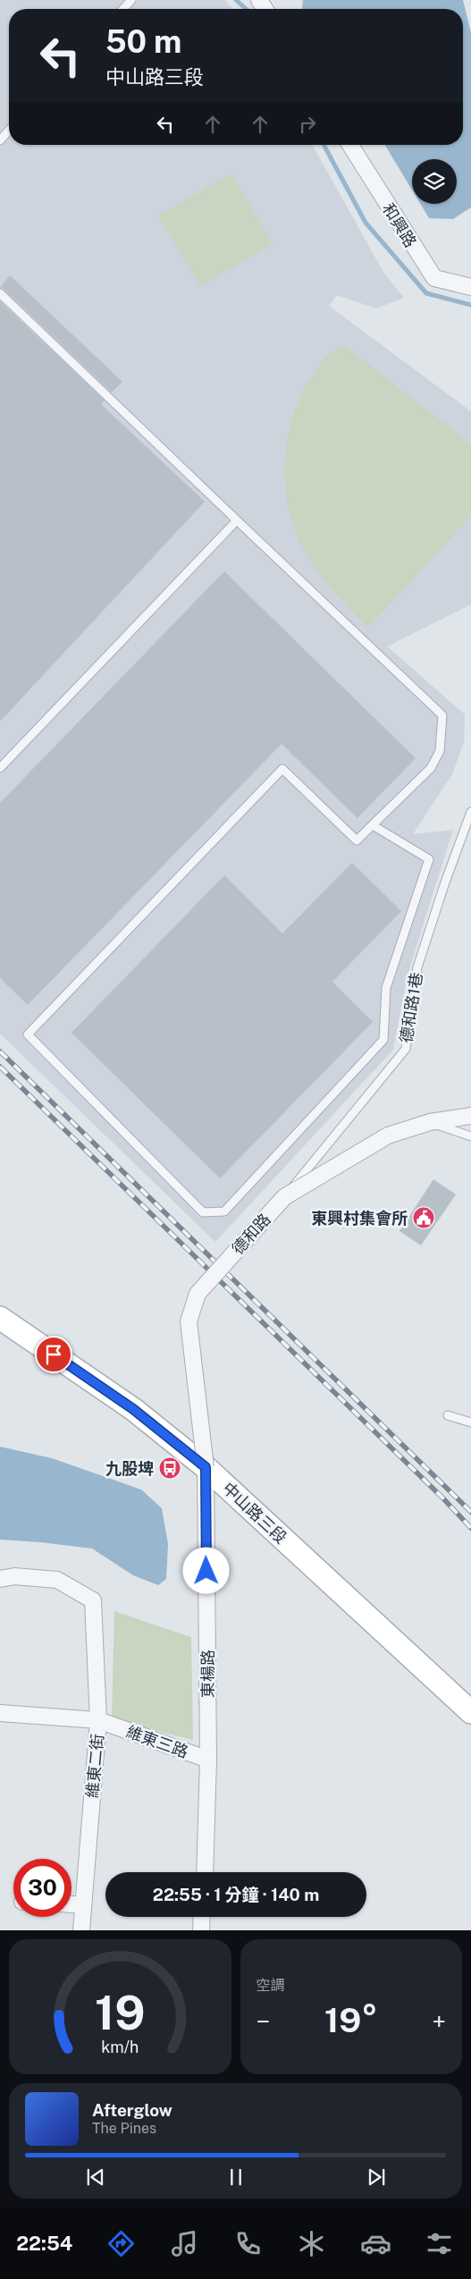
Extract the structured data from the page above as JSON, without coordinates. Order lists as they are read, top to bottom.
{
  "streets": {
    "street": [
      "和興路",
      "德和路",
      "中山路三段",
      "東楊路",
      "維東三路",
      "維東二街"
    ],
    "lane": ["德和路1巷"]
  },
  "crossings": [
    ["德和路1巷", "德和路"],
    ["德和路", "中山路三段"],
    ["德和路", "東楊路"],
    ["中山路三段", "東楊路"],
    ["東楊路", "維東三路"],
    ["維東三路", "維東二街"]
  ],
  "places": {
    "public building": ["東興村集會所"],
    "bus stop": ["九股埤"]
  },
  "page": {
    "turn": ["50 m", "中山路三段"],
    "limit": "30",
    "trip": "22:55 · 1 分鐘 · 140 m",
    "tile": "空調",
    "heat": ["−", "19°", "+"],
    "song": ["Afterglow", "The Pines"],
    "tabs": "22:54",
    "gauge": ["19", "km/h"]
  }
}
